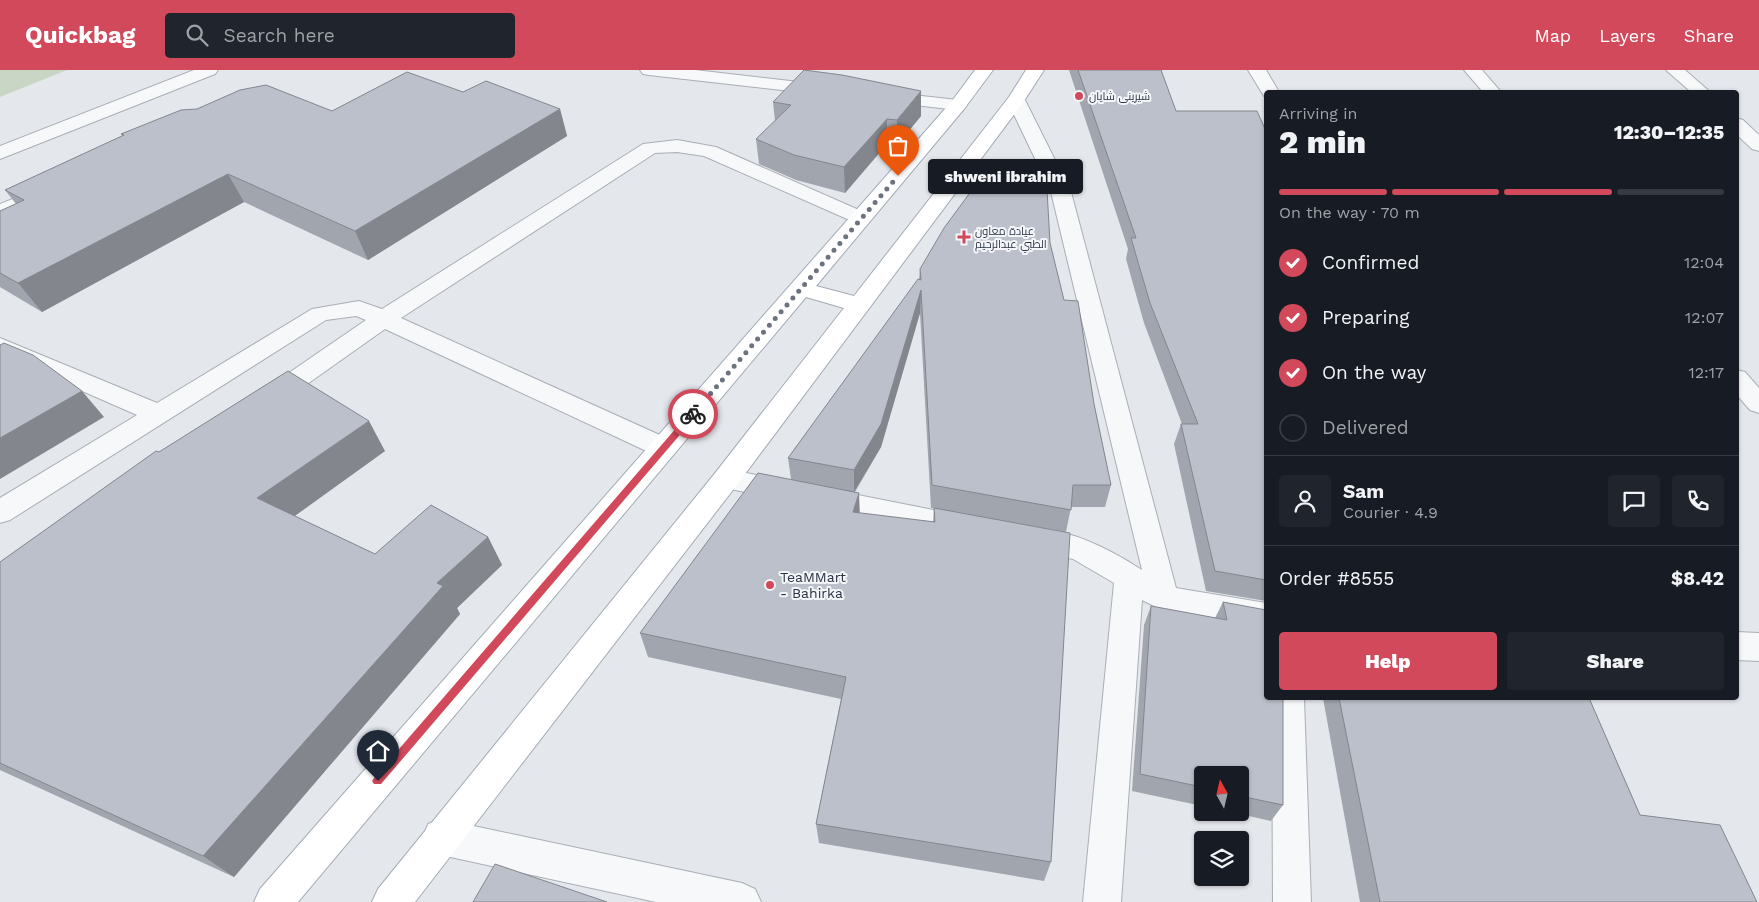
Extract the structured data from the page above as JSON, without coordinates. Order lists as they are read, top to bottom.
{
  "places": {
    "other": ["شیرینی شایان", "shweni ibrahim", "TeaMMart - Bahirka"],
    "health": ["عيادة معاون الطبي عبدالرحيم"]
  },
  "north": "top",
  "page": {
    "header": "Quickbag",
    "search": "Search here",
    "nav": ["Map", "Layers", "Share"],
    "heading": ["2 min", "Arriving in", "12:30–12:35"],
    "panel": [
      "Sam",
      "Courier · 4.9",
      "Order #8555",
      "$8.42"
    ],
    "bubble": "shweni ibrahim",
    "bar": "On the way · 70 m",
    "list": [
      ["Confirmed", "12:04"],
      ["Preparing", "12:07"],
      ["On the way", "12:17"],
      "Delivered"
    ],
    "buttons": ["Help", "Share"]
  }
}
